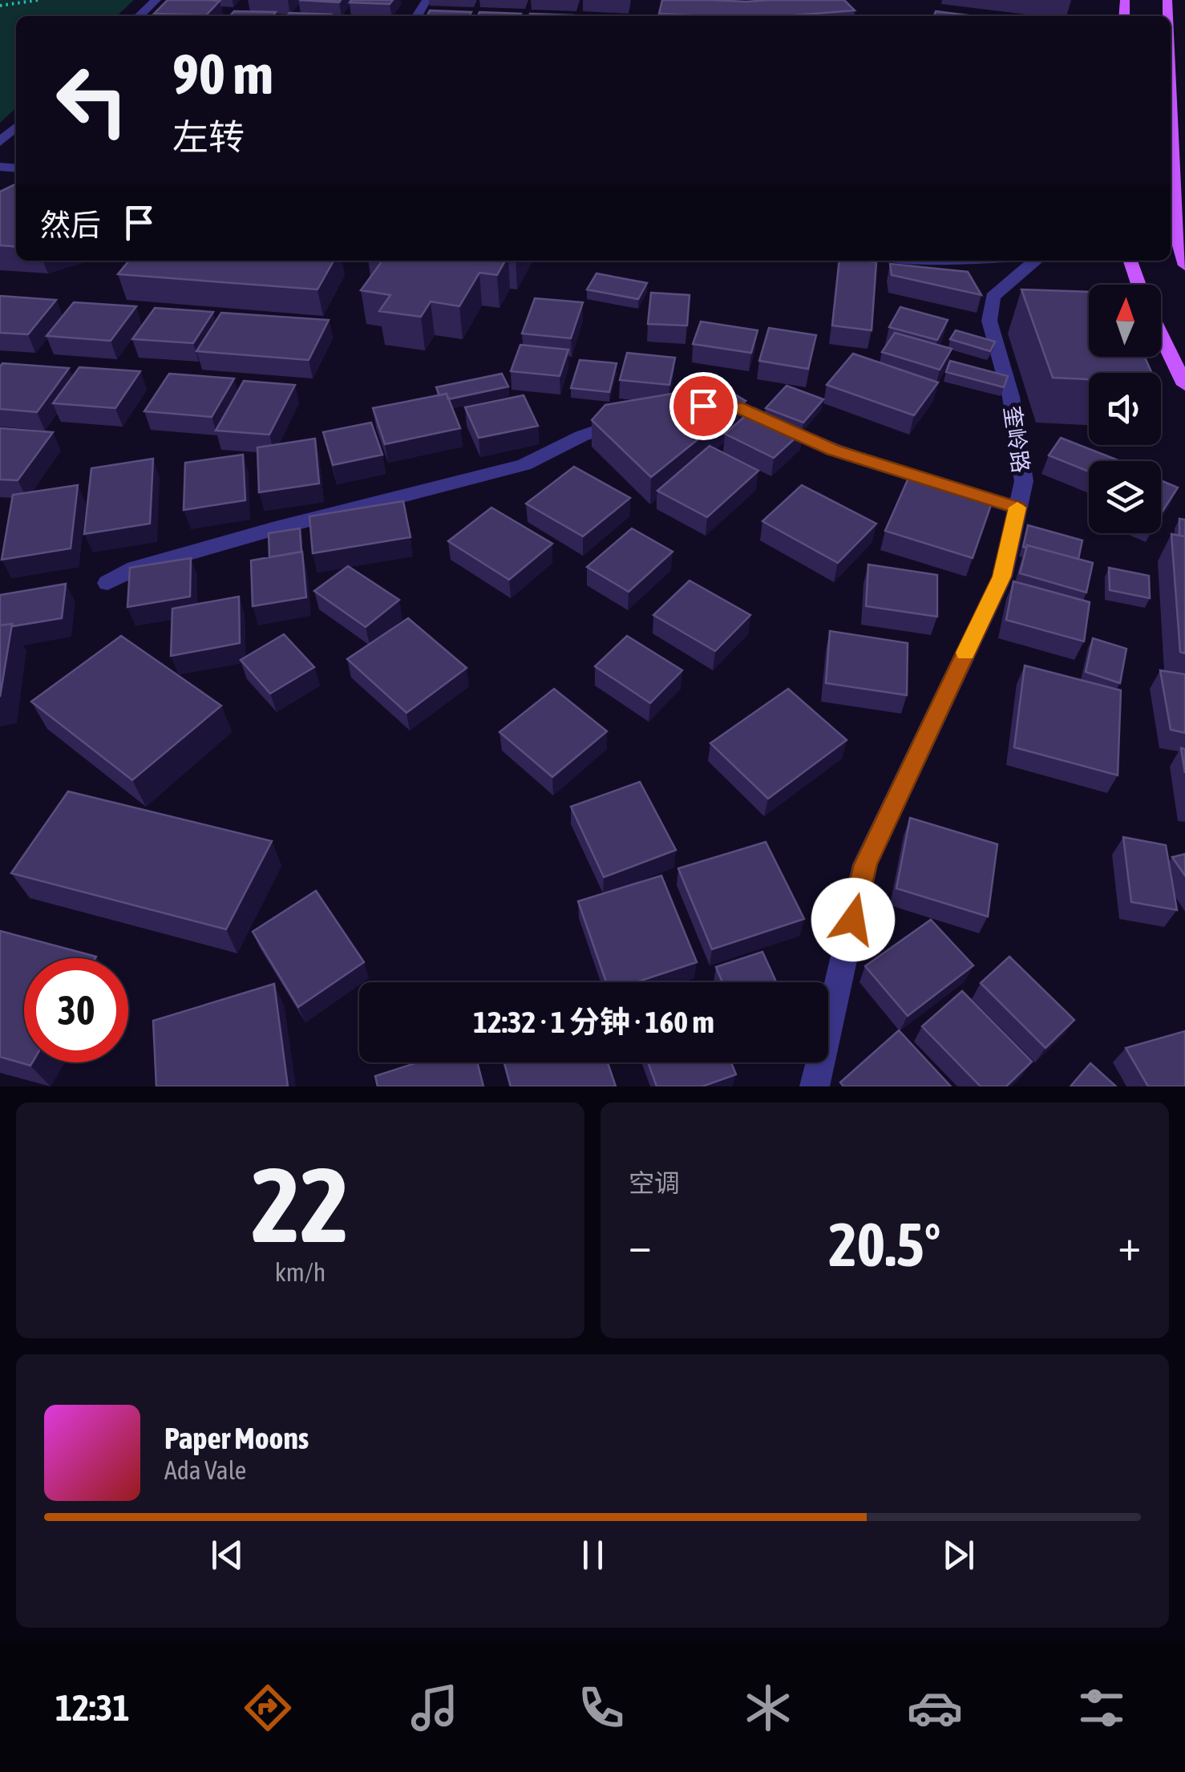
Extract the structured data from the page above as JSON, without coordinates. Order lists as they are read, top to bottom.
{
  "streets": {
    "street": ["奎岭路"]
  },
  "north": "top",
  "page": {
    "turn": ["90 m", "左转"],
    "then": "然后",
    "limit": "30",
    "trip": "12:32 · 1 分钟 · 160 m",
    "tile": [
      ["22", "km/h"],
      "空调"
    ],
    "heat": ["−", "20.5°", "+"],
    "song": ["Paper Moons", "Ada Vale"],
    "tabs": "12:31"
  }
}
